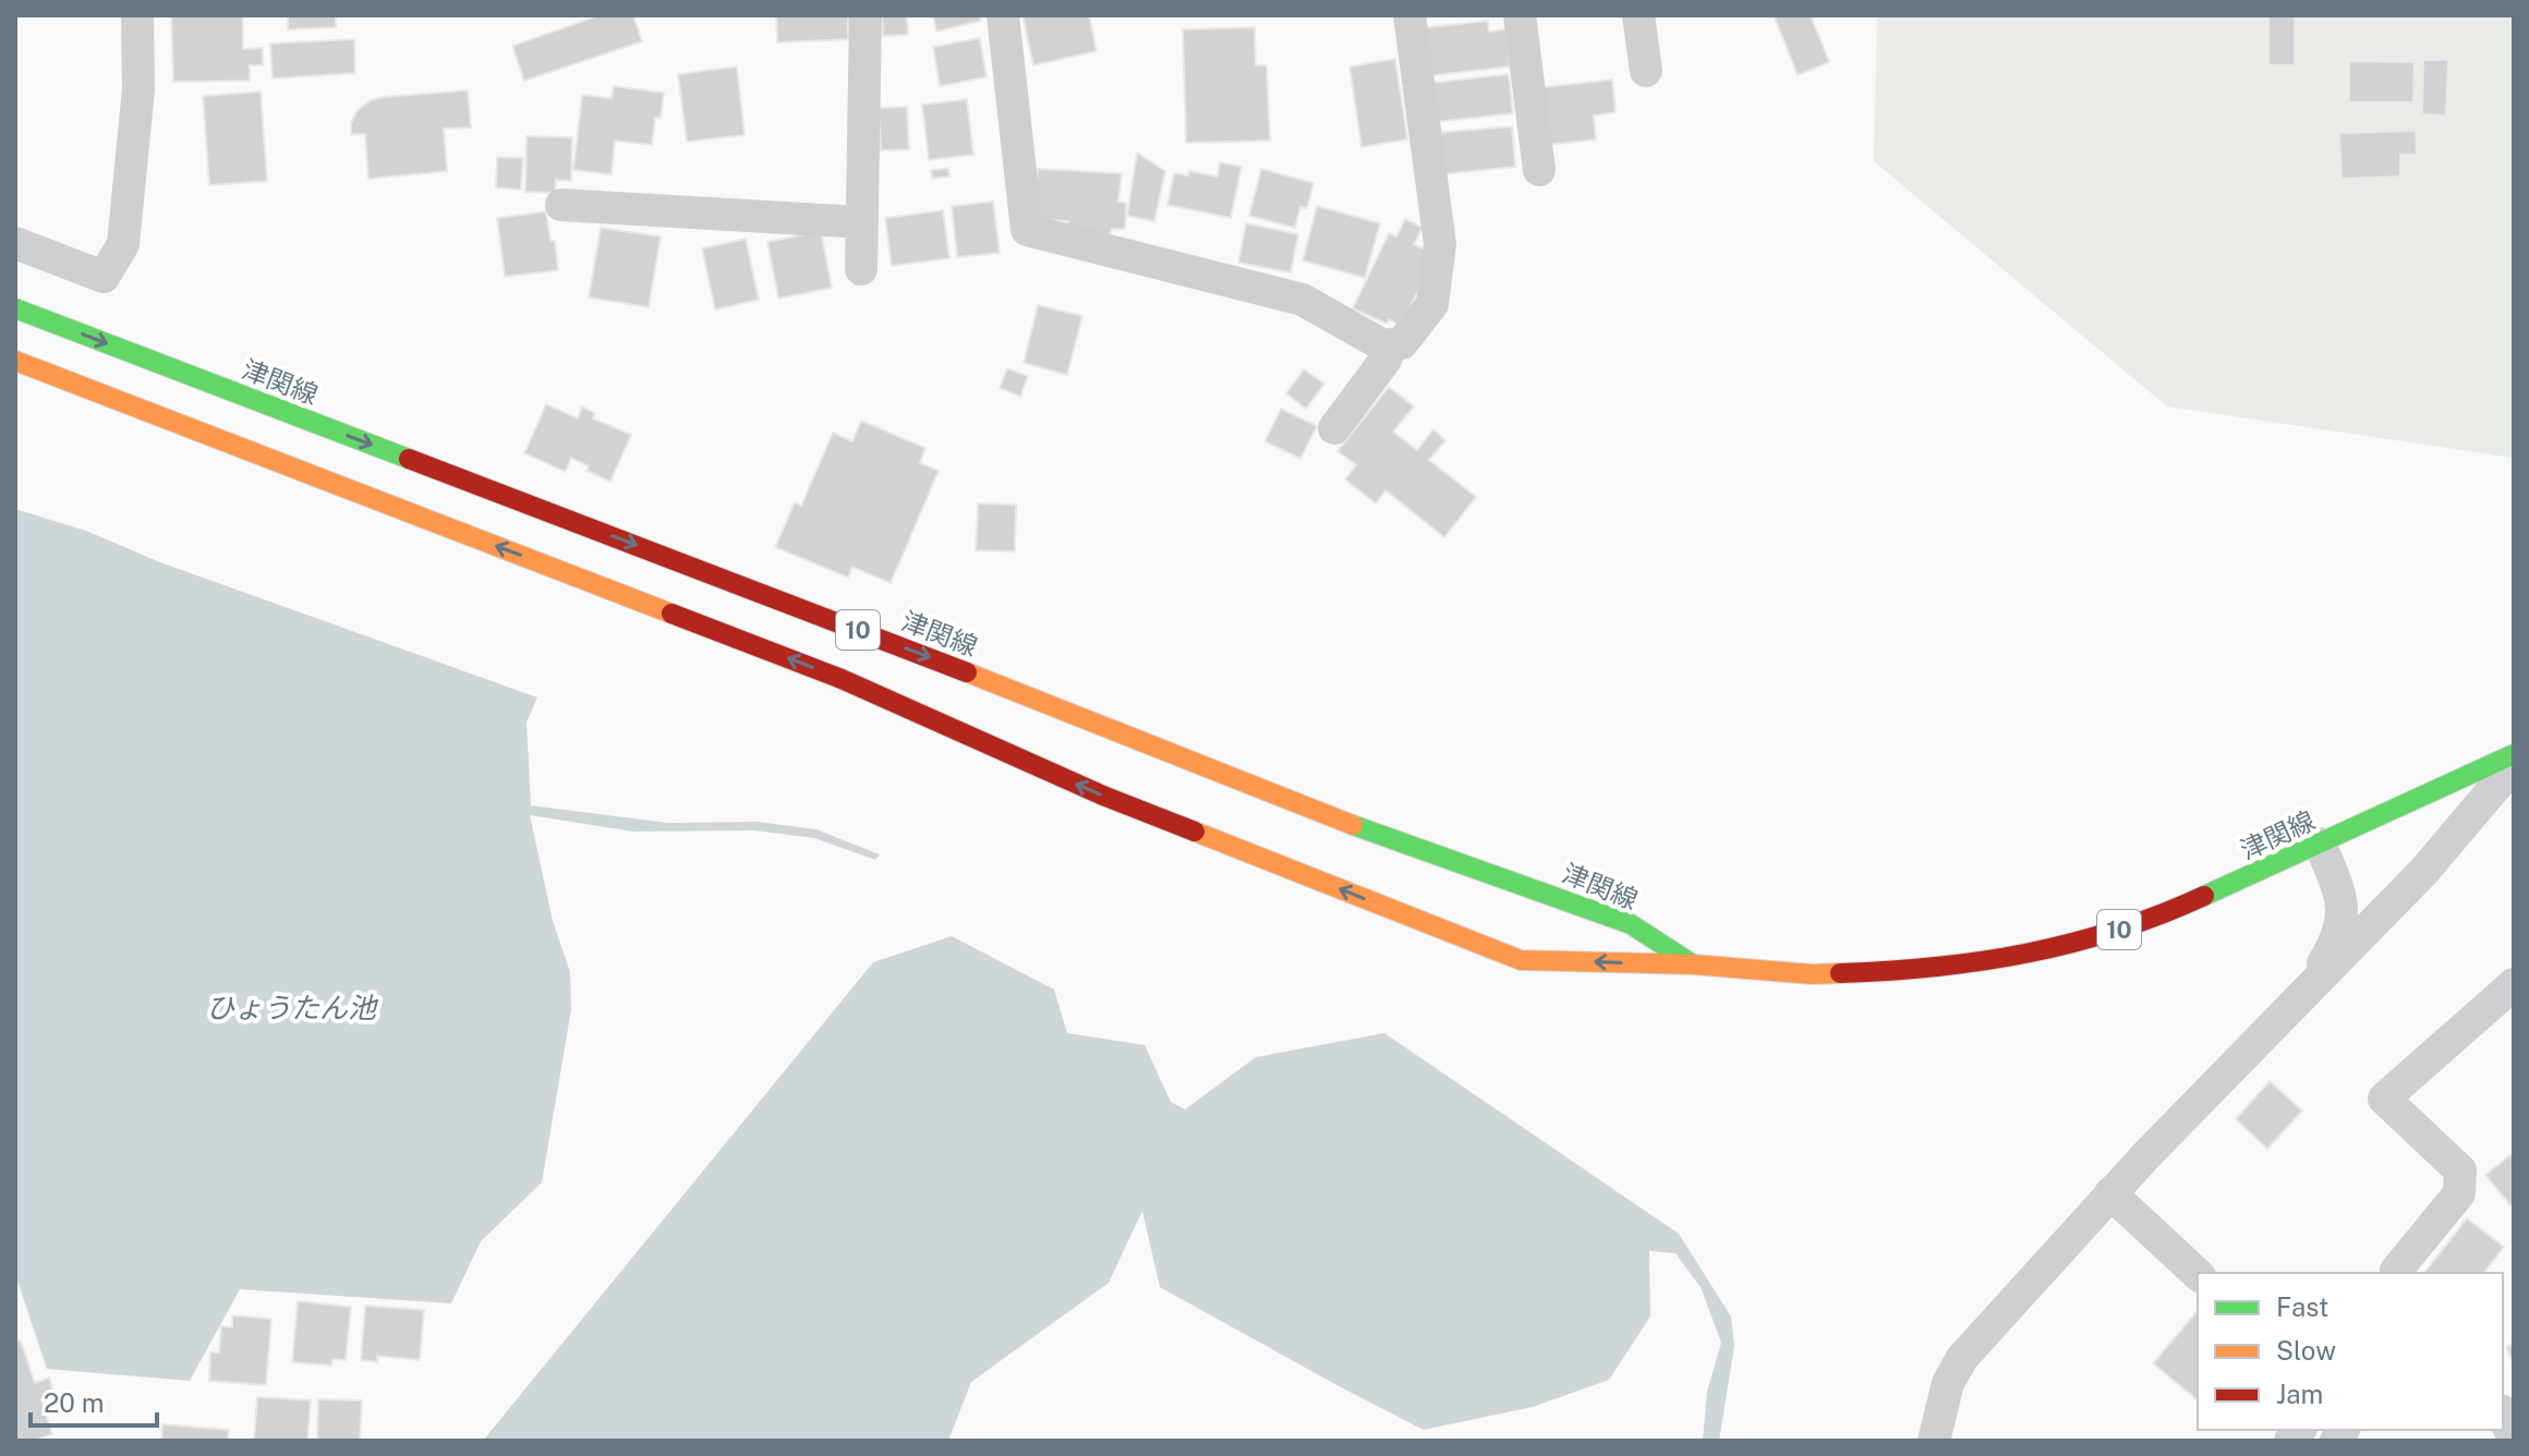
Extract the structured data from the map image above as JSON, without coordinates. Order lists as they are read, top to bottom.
{
  "streets": {
    "main road": ["津関線", "10"]
  },
  "water": ["ひょうたん池"],
  "legend": ["Fast", "Slow", "Jam"],
  "scale_bar": "20 m"
}
